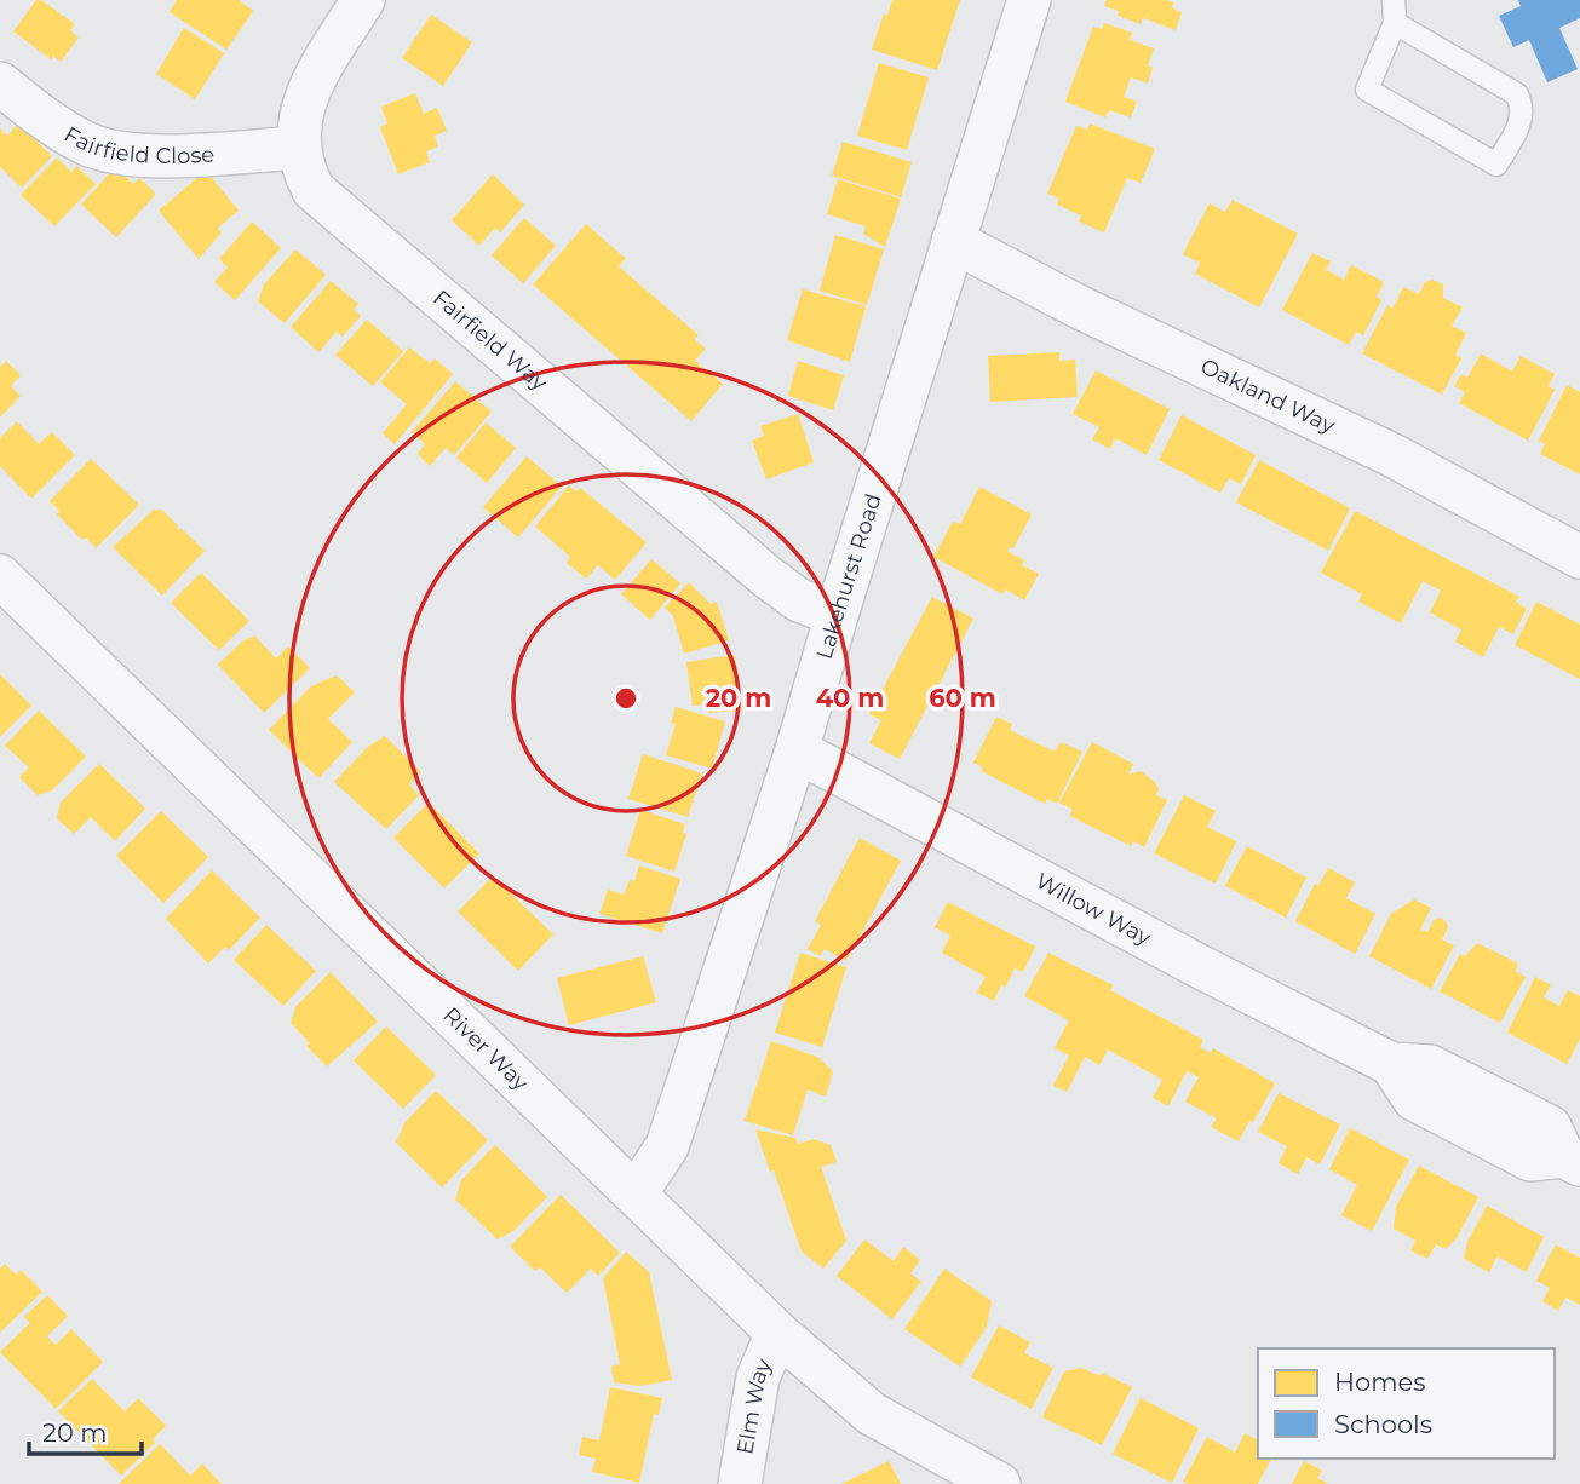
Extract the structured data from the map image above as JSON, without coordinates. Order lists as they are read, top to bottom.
{
  "streets": {
    "street": [
      "Fairfield Close",
      "Fairfield Way",
      "Oakland Way",
      "Lakehurst Road",
      "Willow Way",
      "River Way",
      "Elm Way"
    ]
  },
  "crossings": [
    ["Fairfield Close", "Fairfield Way"],
    ["Fairfield Way", "Lakehurst Road"],
    ["Oakland Way", "Lakehurst Road"],
    ["Lakehurst Road", "Willow Way"],
    ["Lakehurst Road", "River Way"],
    ["River Way", "Elm Way"]
  ],
  "legend": ["Homes", "Schools"],
  "scale_bar": "20 m",
  "rings": ["20 m", "40 m", "60 m"]
}
